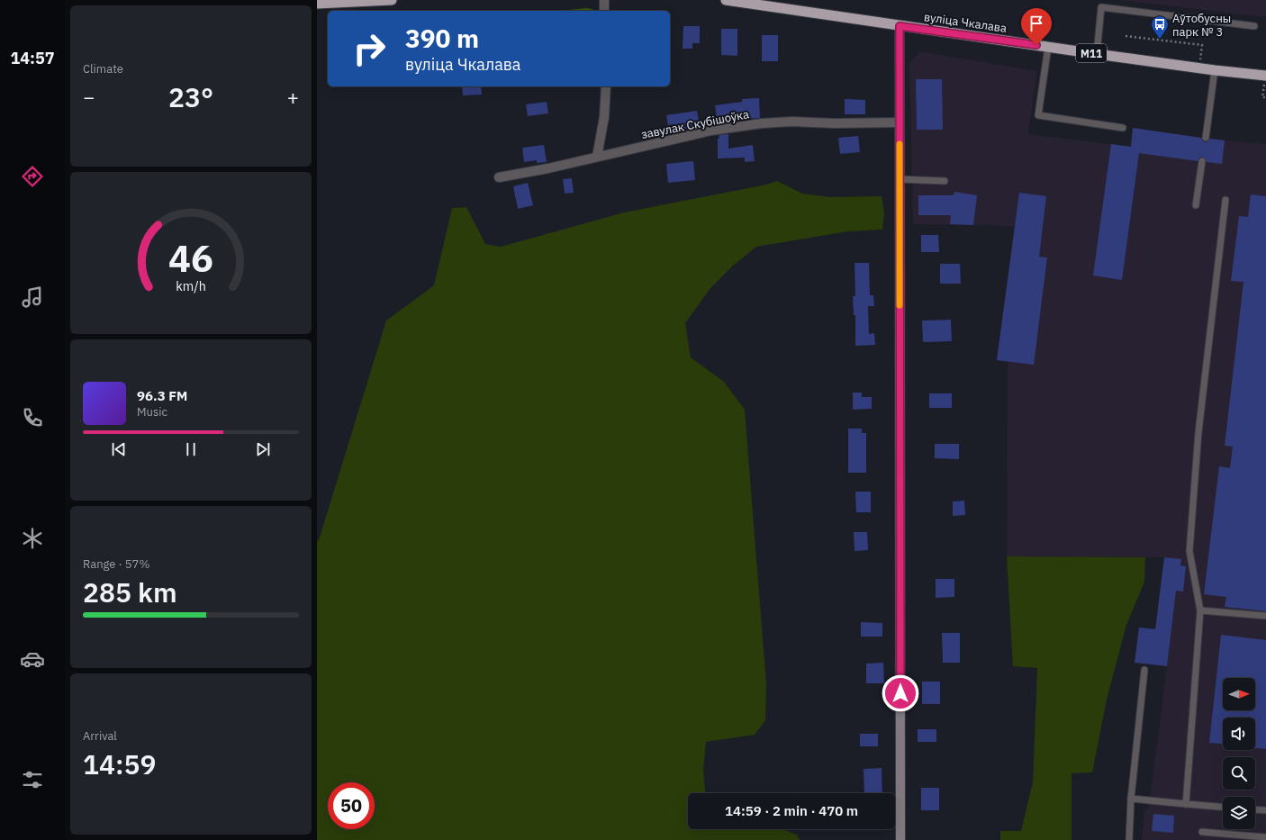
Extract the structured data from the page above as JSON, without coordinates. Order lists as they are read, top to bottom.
{
  "streets": {
    "highway": ["вуліца Чкалава", "М11"],
    "street": ["завулак Скубішоўка"]
  },
  "places": {
    "bus stop": ["Аўтобусны парк № 3"]
  },
  "north": "right",
  "page": {
    "tabs": "14:57",
    "tile": [
      "Climate",
      ["Range · 57%", "285 km"],
      ["Arrival", "14:59"]
    ],
    "turn": ["390 m", "вуліца Чкалава"],
    "heat": ["−", "23°", "+"],
    "song": ["96.3 FM", "Music"],
    "limit": "50",
    "trip": "14:59 · 2 min · 470 m",
    "gauge": ["46", "km/h"]
  }
}
